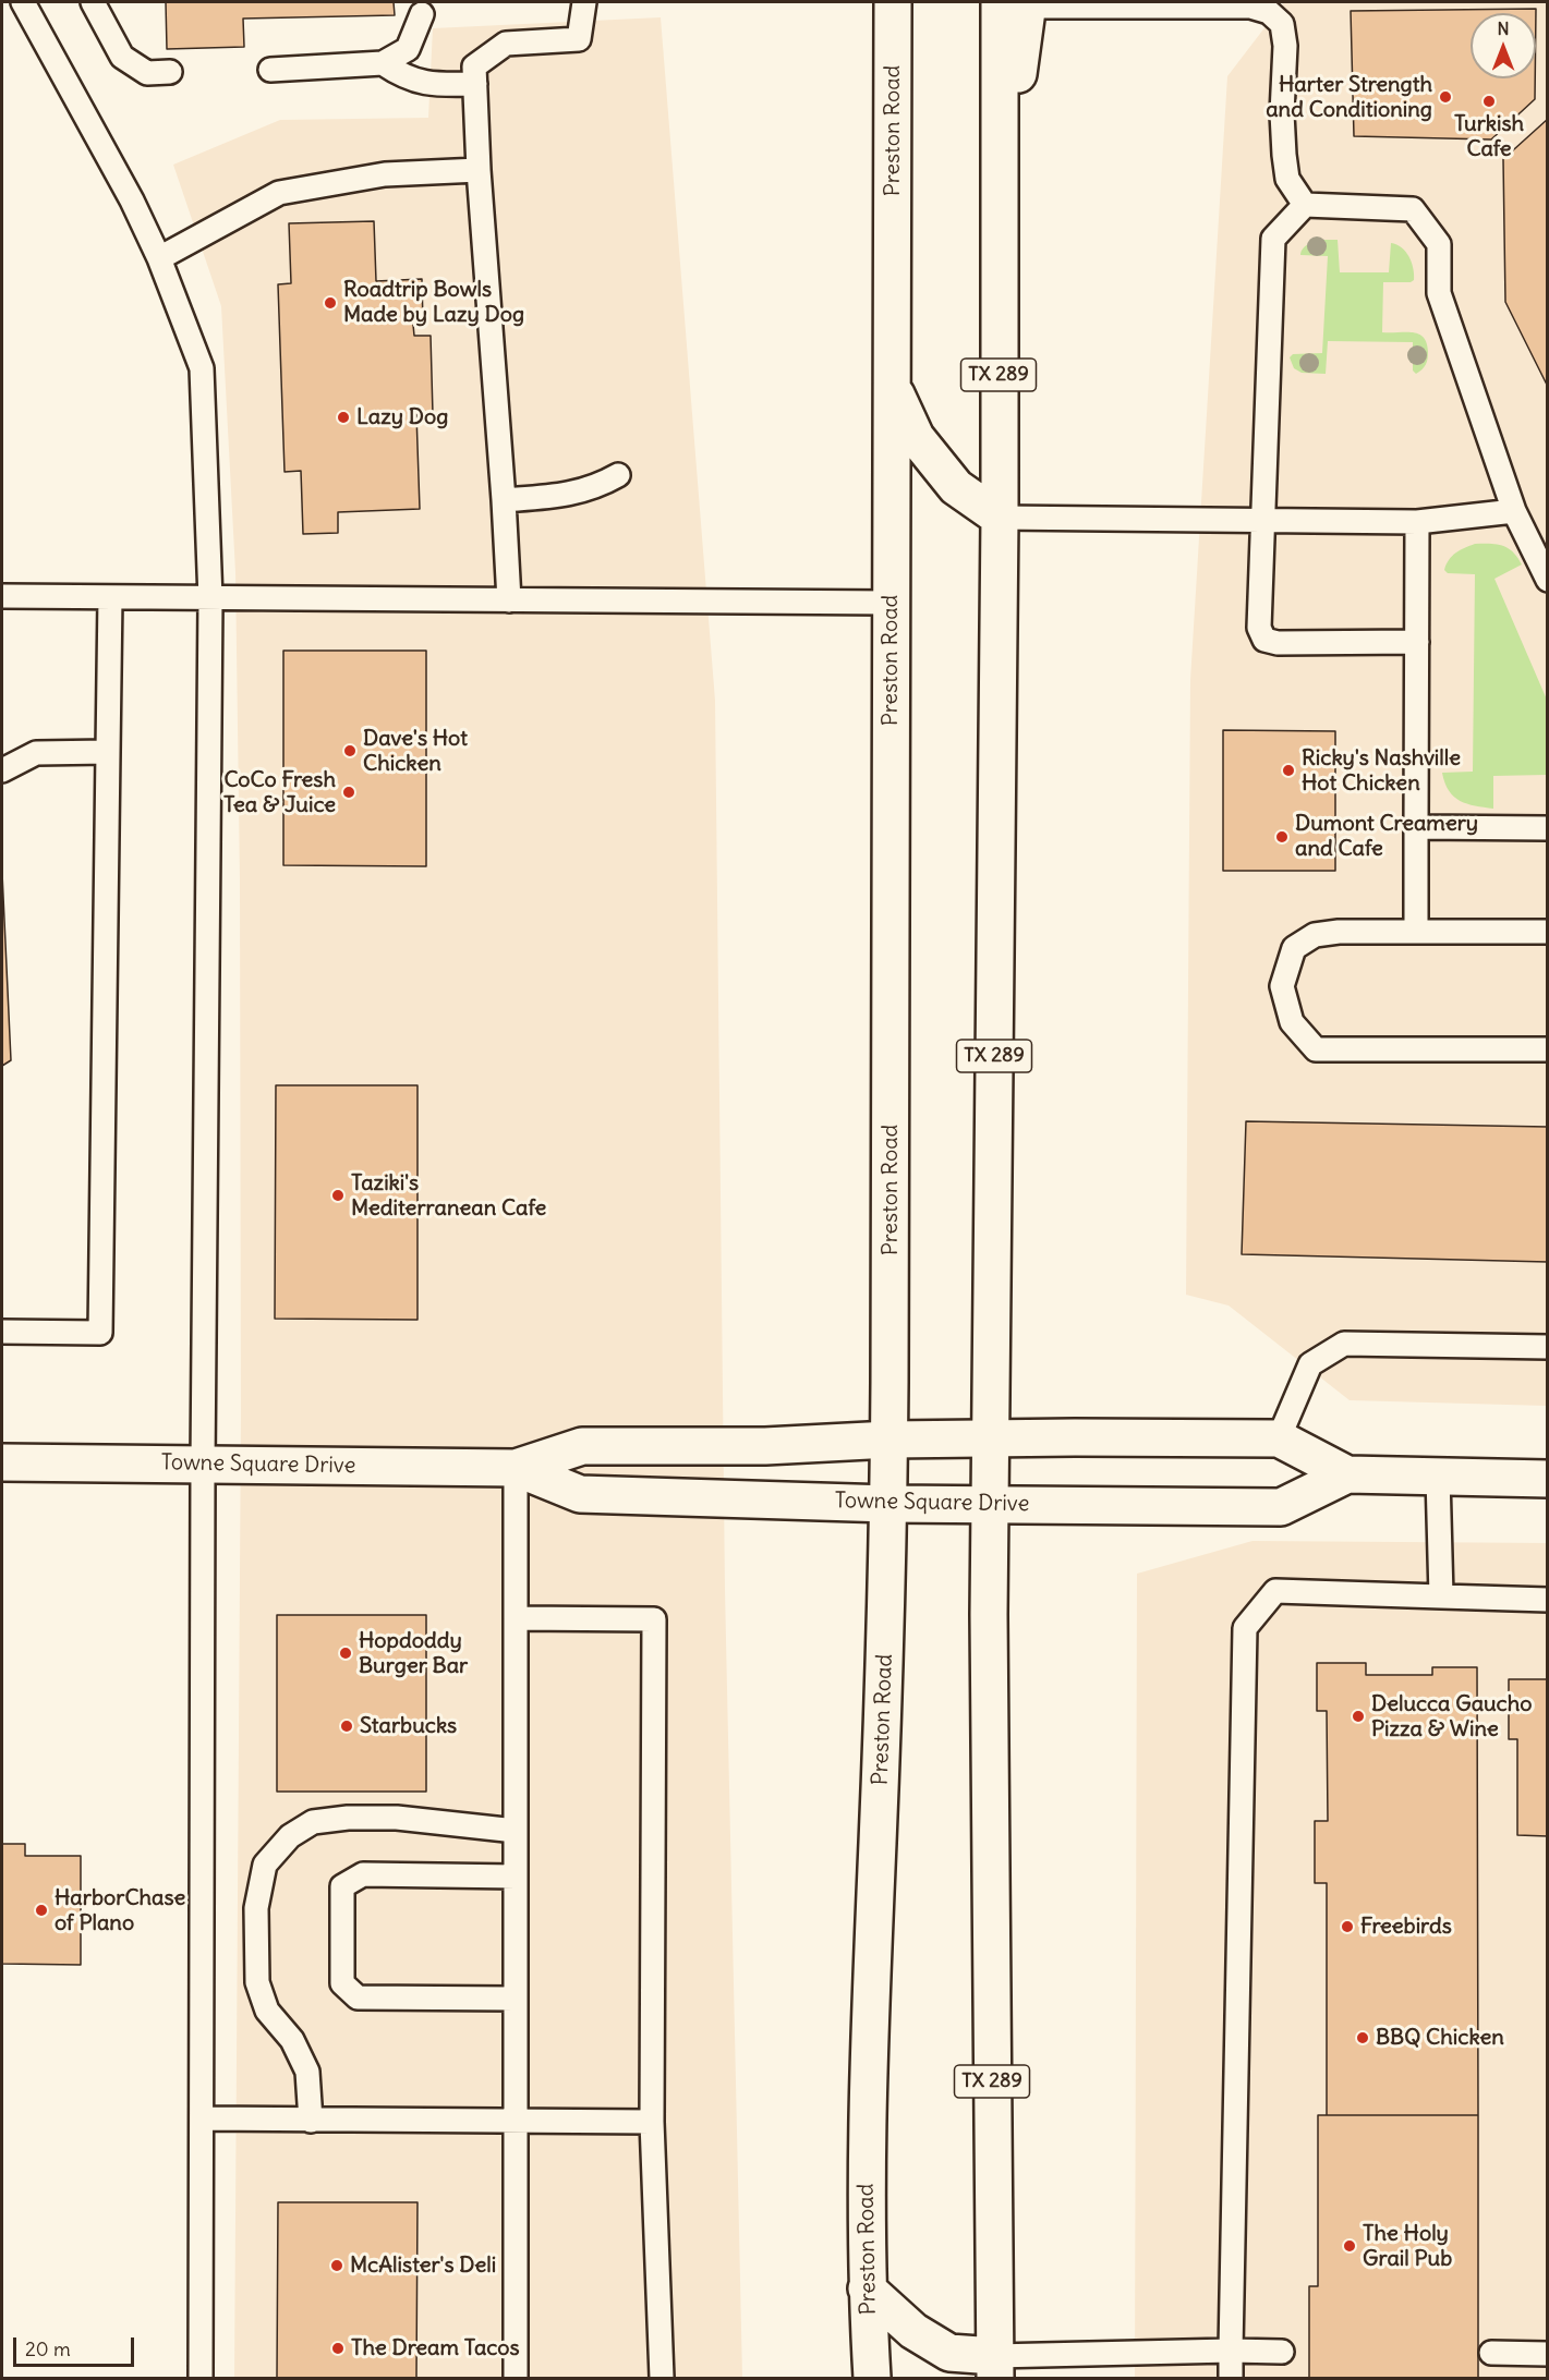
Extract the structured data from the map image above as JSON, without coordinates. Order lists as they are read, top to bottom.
{
  "streets": {
    "main road": ["Preston Road", "TX 289", "Towne Square Drive"]
  },
  "crossings": [
    ["Preston Road", "Towne Square Drive"],
    ["TX 289", "Towne Square Drive"]
  ],
  "places": [
    "Harter Strength and Conditioning",
    "Turkish Cafe",
    "Roadtrip Bowls Made by Lazy Dog",
    "Lazy Dog",
    "Dave's Hot Chicken",
    "Ricky's Nashville Hot Chicken",
    "CoCo Fresh Tea & Juice",
    "Dumont Creamery and Cafe",
    "Taziki's Mediterranean Cafe",
    "Hopdoddy Burger Bar",
    "Delucca Gaucho Pizza & Wine",
    "Starbucks",
    "HarborChase of Plano",
    "Freebirds",
    "BBQ Chicken",
    "The Holy Grail Pub",
    "McAlister's Deli",
    "The Dream Tacos"
  ],
  "scale_bar": "20 m",
  "north": "top"
}
